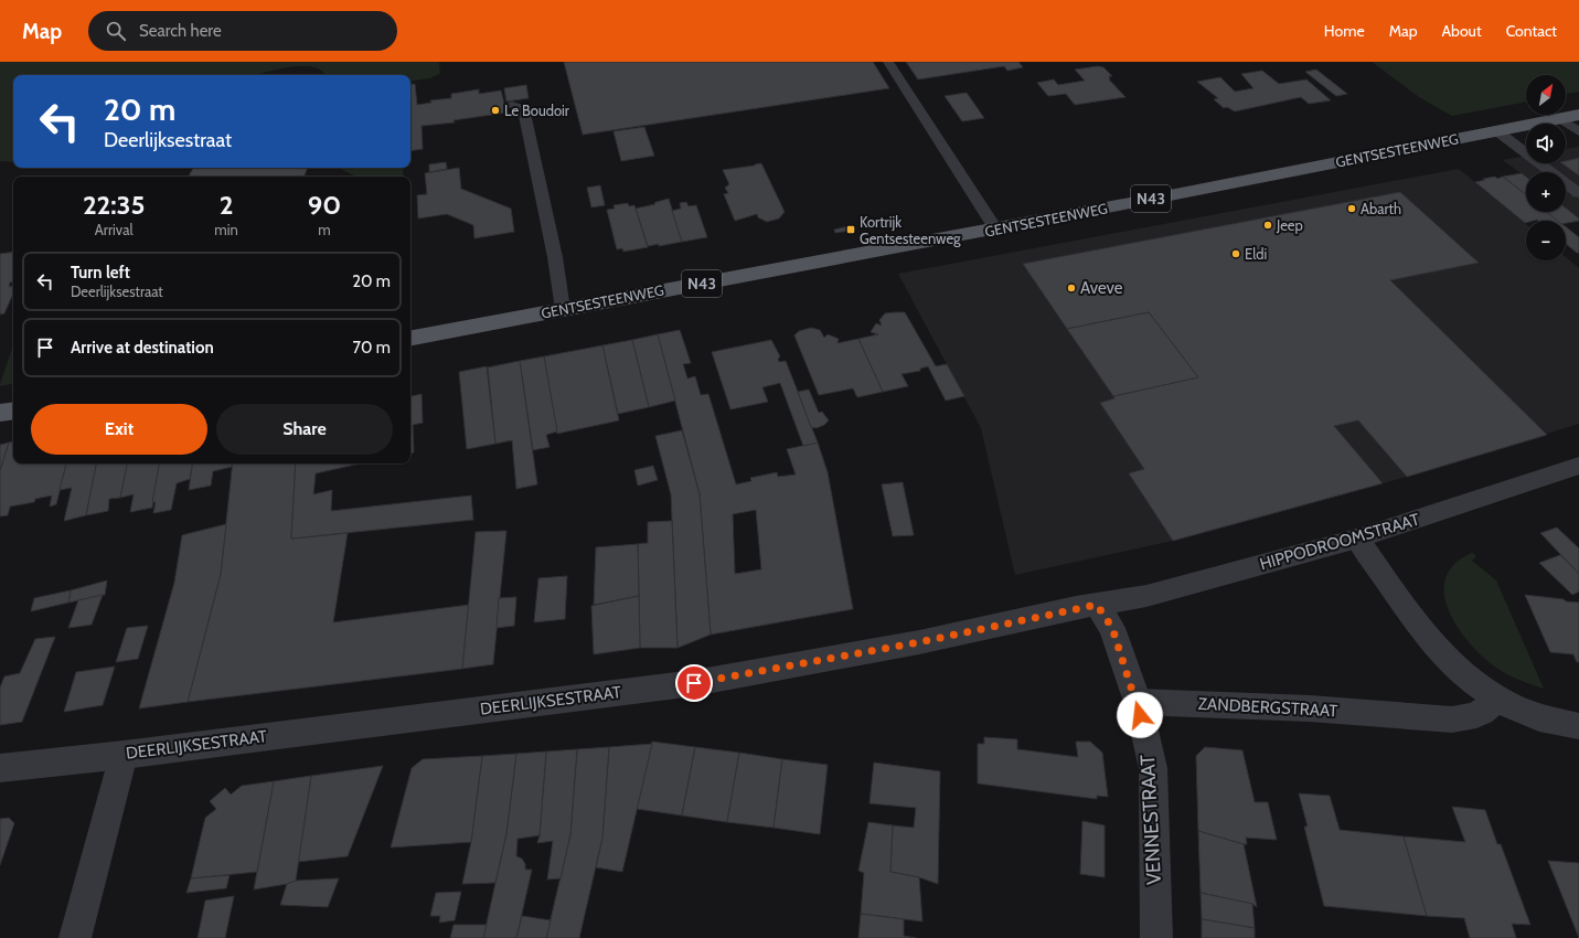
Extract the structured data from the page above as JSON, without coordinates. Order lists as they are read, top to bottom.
{
  "streets": {
    "main road": ["GENTSESTEENWEG", "N43"],
    "street": [
      "HIPPODROOMSTRAAT",
      "DEERLIJKSESTRAAT",
      "ZANDBERGSTRAAT",
      "VENNESTRAAT"
    ]
  },
  "crossings": [
    ["HIPPODROOMSTRAAT", "DEERLIJKSESTRAAT"],
    ["ZANDBERGSTRAAT", "VENNESTRAAT"]
  ],
  "places": {
    "other": [
      "Le Boudoir",
      "Abarth",
      "Jeep",
      "Eldi",
      "Aveve"
    ],
    "transit": ["Kortrijk Gentsesteenweg"]
  },
  "north": "top right",
  "page": {
    "header": "Map",
    "search": "Search here",
    "nav": [
      "Home",
      "Map",
      "About",
      "Contact"
    ],
    "map_buttons": ["+", "−"],
    "turn": ["20 m", "Deerlijksestraat"],
    "eta": [
      "22:35",
      "Arrival",
      "2",
      "min",
      "90",
      "m"
    ],
    "list": [
      {
        "name": "Turn left",
        "note": "Deerlijksestraat",
        "value": "20 m"
      },
      {
        "name": "Arrive at destination",
        "value": "70 m"
      }
    ],
    "buttons": ["Exit", "Share"]
  }
}
